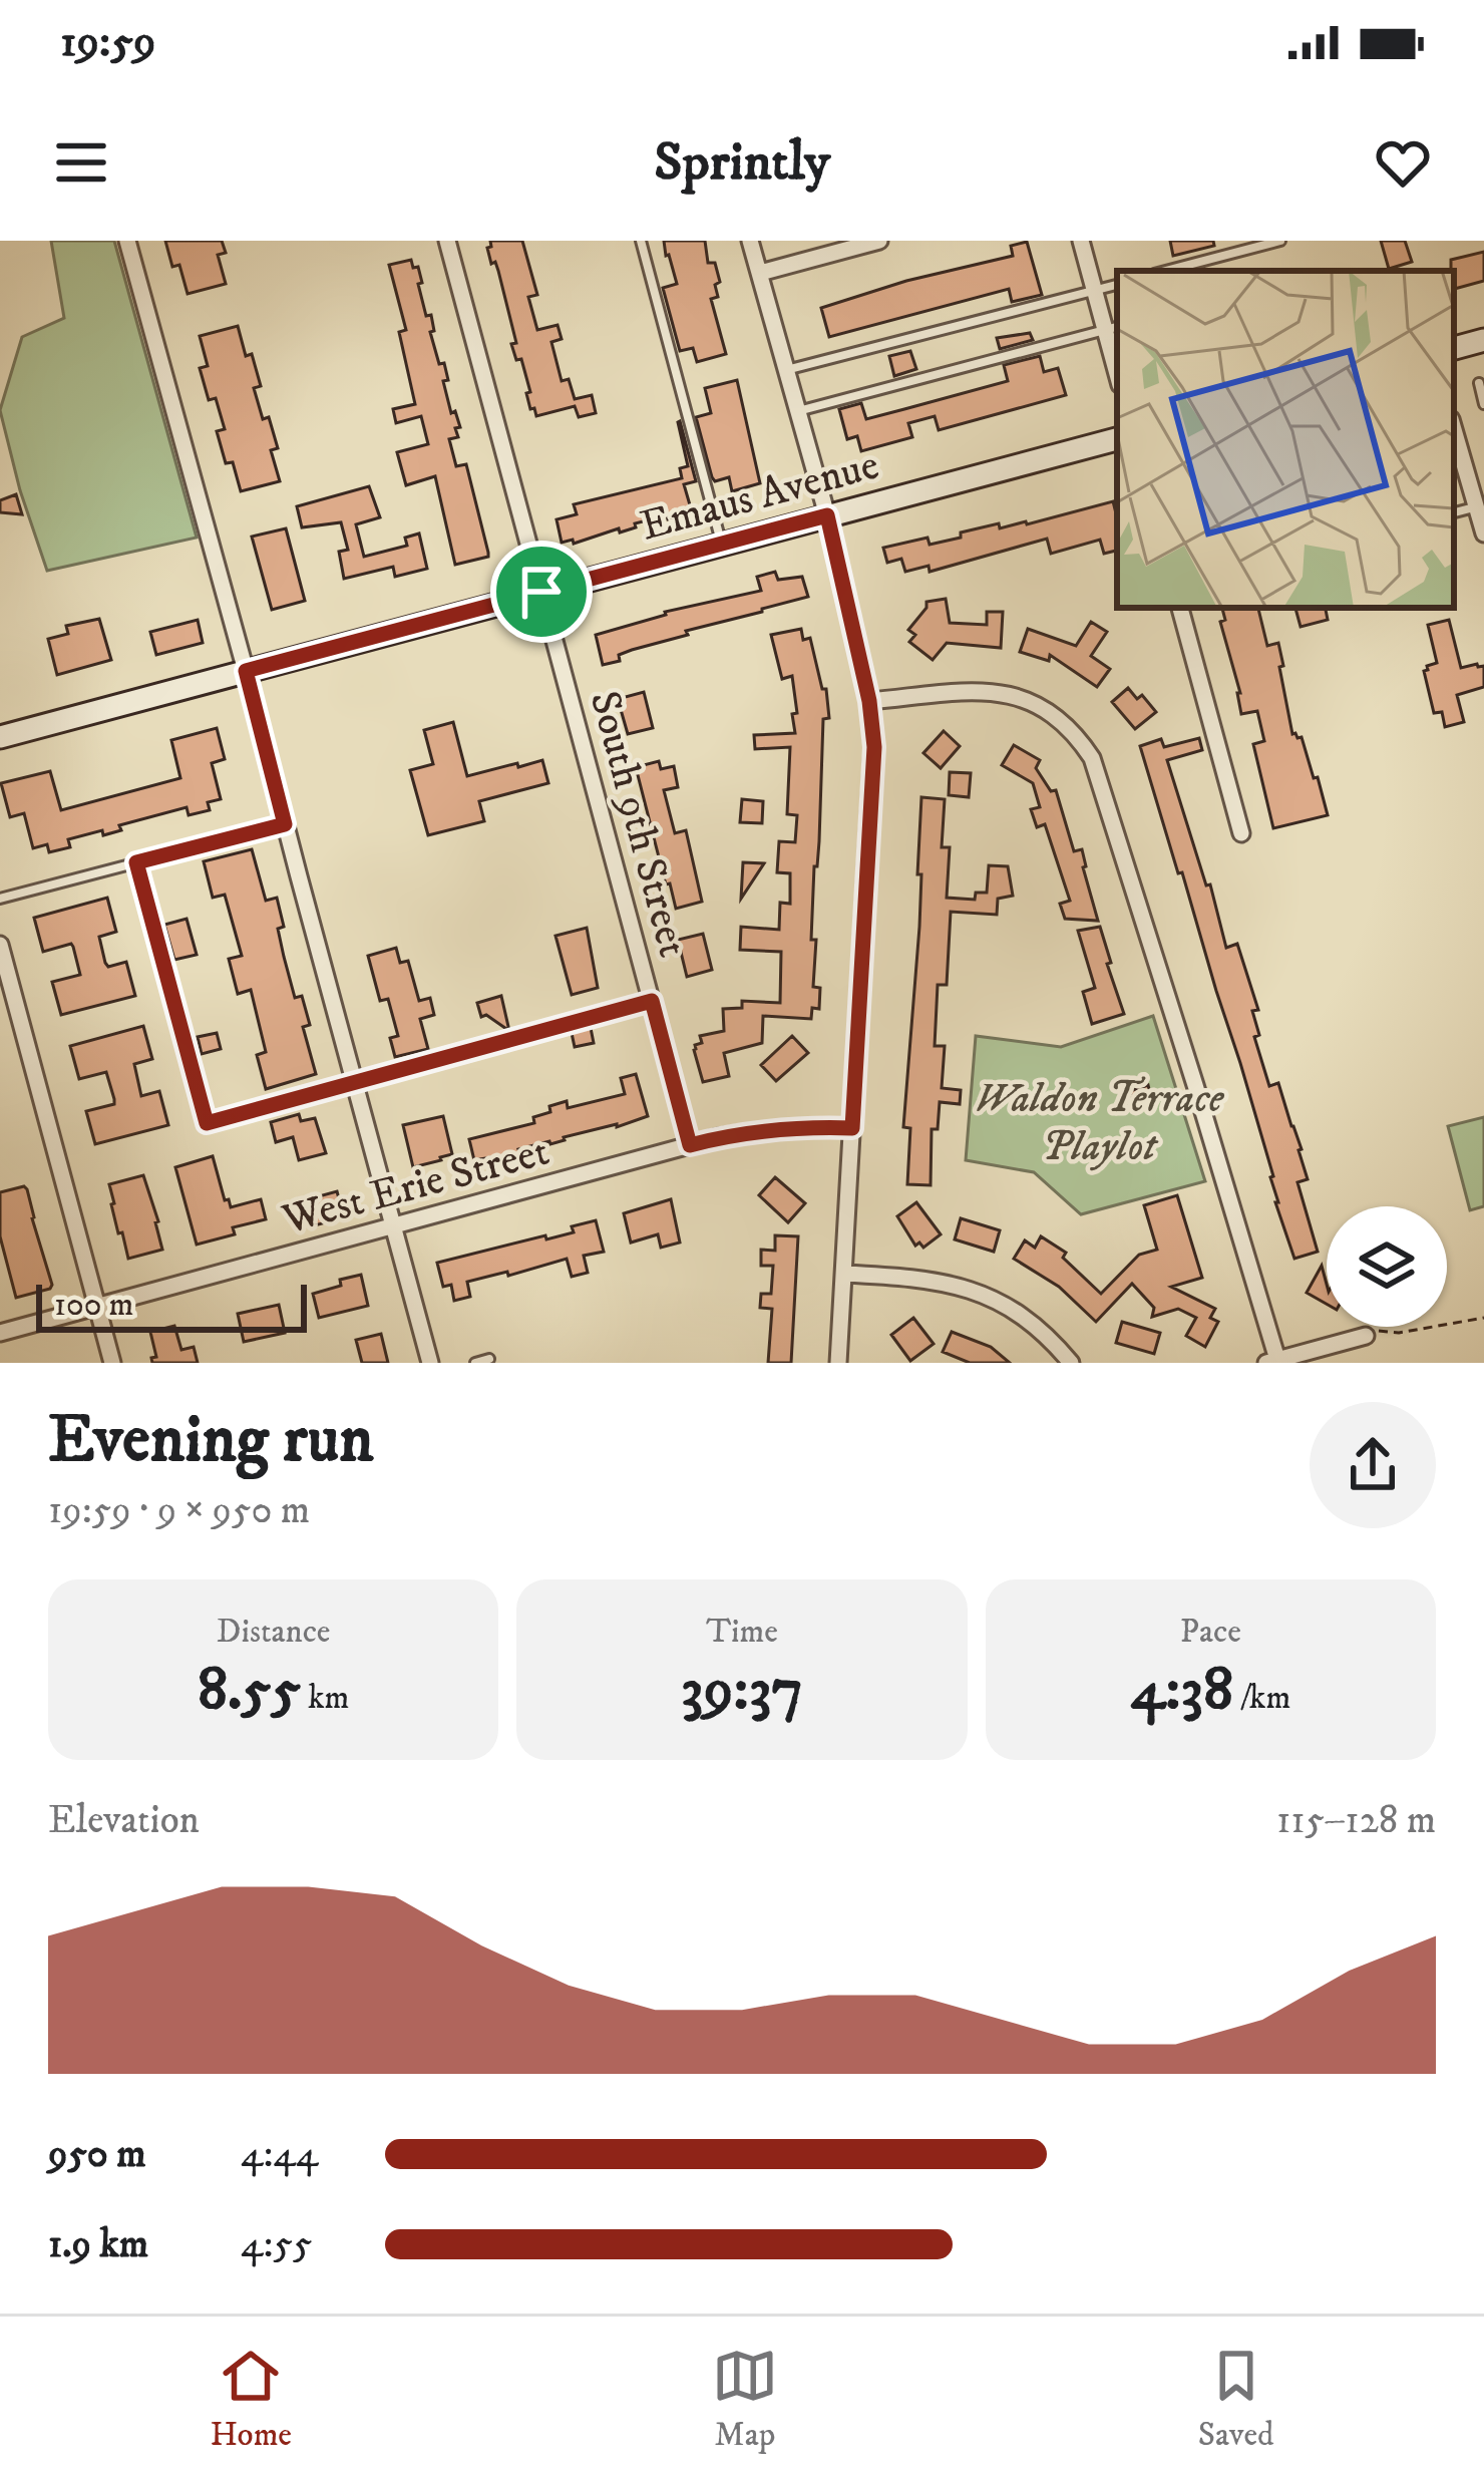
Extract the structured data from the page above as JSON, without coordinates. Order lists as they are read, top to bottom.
{
  "streets": {
    "main road": ["Emaus Avenue"],
    "street": ["South 9th Street", "West Erie Street"]
  },
  "crossings": [
    ["Emaus Avenue", "South 9th Street"],
    ["South 9th Street", "West Erie Street"]
  ],
  "parks": ["Waldon Terrace Playlot"],
  "scale_bar": "100 m",
  "page": {
    "status": "19:59",
    "header": "Sprintly",
    "scale": "100 m",
    "heading": ["Evening run", "19:59 · 9 × 950 m"],
    "stats": [
      ["Distance", "8.55 km"],
      ["Time", "39:37"],
      ["Pace", "4:38 /km"]
    ],
    "chart": ["Elevation", "115–128 m"],
    "list": [
      {
        "name": "950 m",
        "note": "4:44"
      },
      {
        "name": "1.9 km",
        "note": "4:55"
      }
    ],
    "tabs": ["Home", "Map", "Saved"]
  }
}
